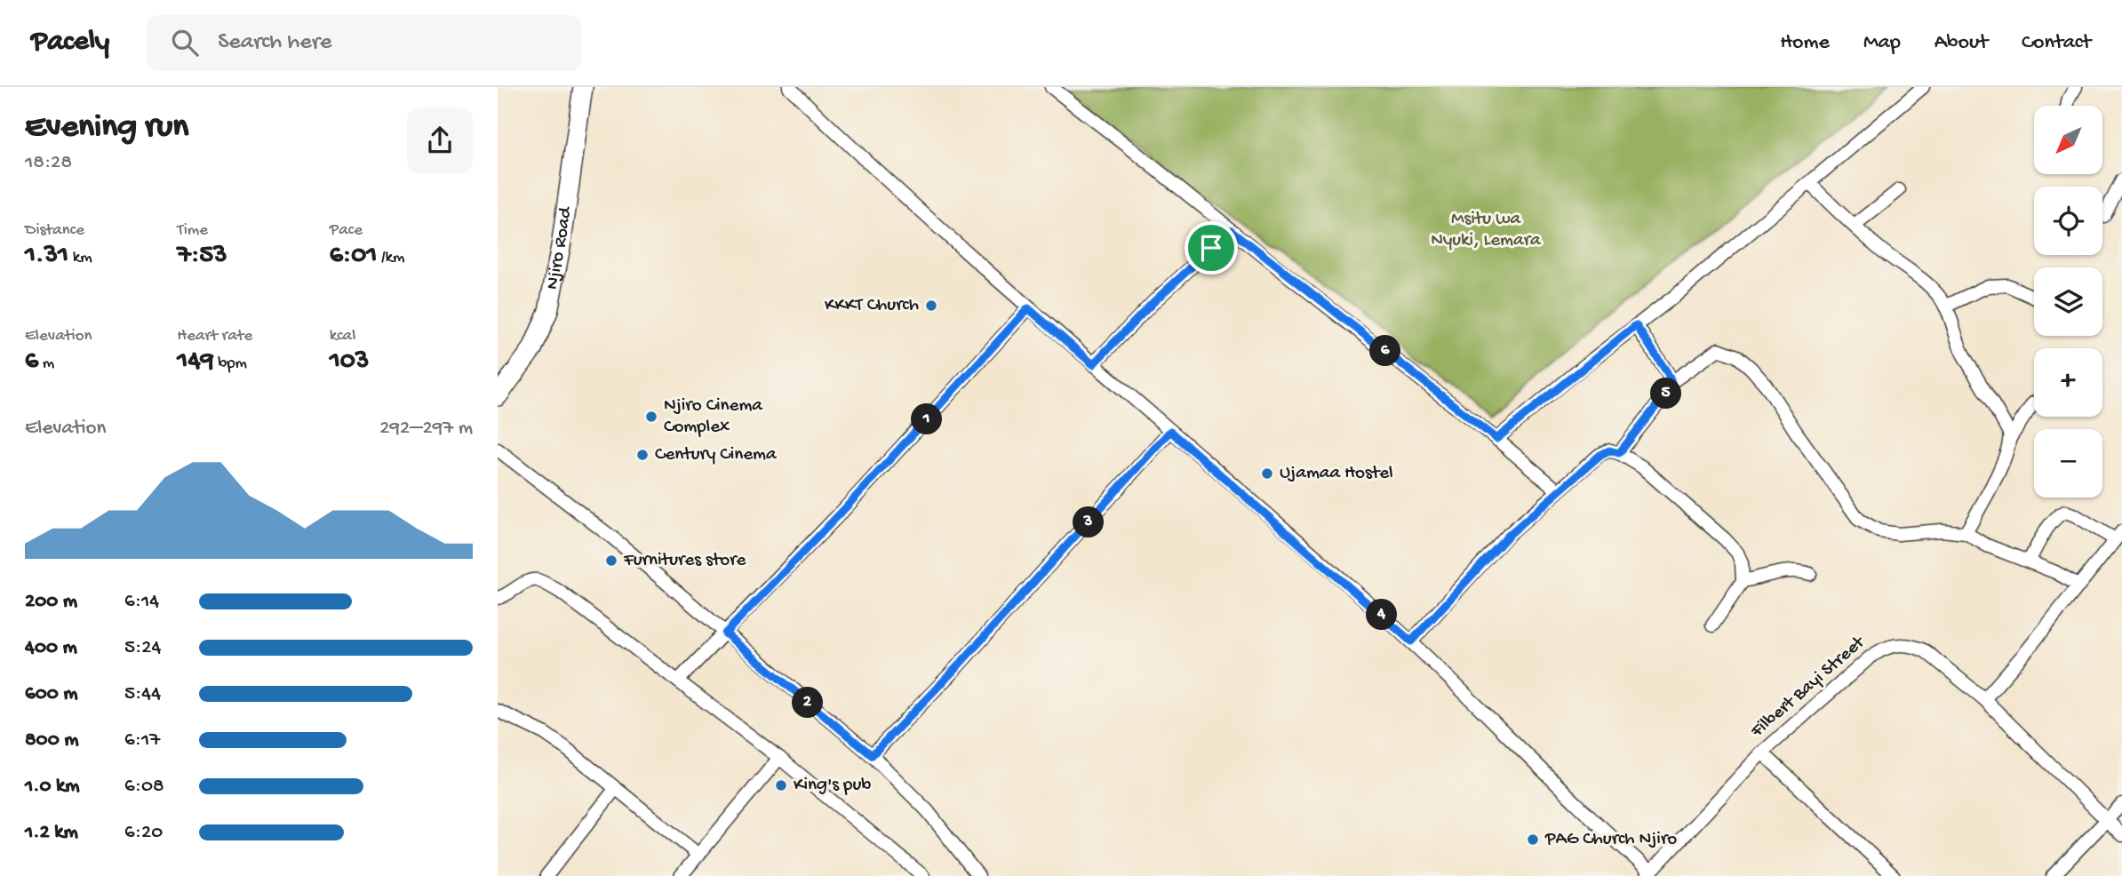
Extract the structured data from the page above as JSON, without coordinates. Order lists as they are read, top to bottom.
{
  "streets": {
    "street": ["Njiro Road", "Filbert Bayi Street"]
  },
  "parks": ["Msitu wa Nyuki, Lemara"],
  "places": [
    "KKKT Church",
    "Njiro Cinema Complex",
    "Century Cinema",
    "Ujamaa Hostel",
    "Furnitures store",
    "King's pub",
    "PAG Church Njiro"
  ],
  "north": "bottom left",
  "page": {
    "header": "Pacely",
    "search": "Search here",
    "nav": [
      "Home",
      "Map",
      "About",
      "Contact"
    ],
    "heading": ["Evening run", "18:28"],
    "map_buttons": ["+", "−"],
    "stats": [
      ["Distance", "1.31 km"],
      ["Time", "7:53"],
      ["Pace", "6:01 /km"],
      ["Elevation", "6 m"],
      ["Heart rate", "149 bpm"],
      ["kcal", "103"]
    ],
    "pins": [
      "6",
      "5",
      "1",
      "3",
      "4",
      "2"
    ],
    "chart": ["Elevation", "292–297 m"],
    "list": [
      {
        "name": "200 m",
        "note": "6:14"
      },
      {
        "name": "400 m",
        "note": "5:24"
      },
      {
        "name": "600 m",
        "note": "5:44"
      },
      {
        "name": "800 m",
        "note": "6:17"
      },
      {
        "name": "1.0 km",
        "note": "6:08"
      },
      {
        "name": "1.2 km",
        "note": "6:20"
      }
    ]
  }
}
